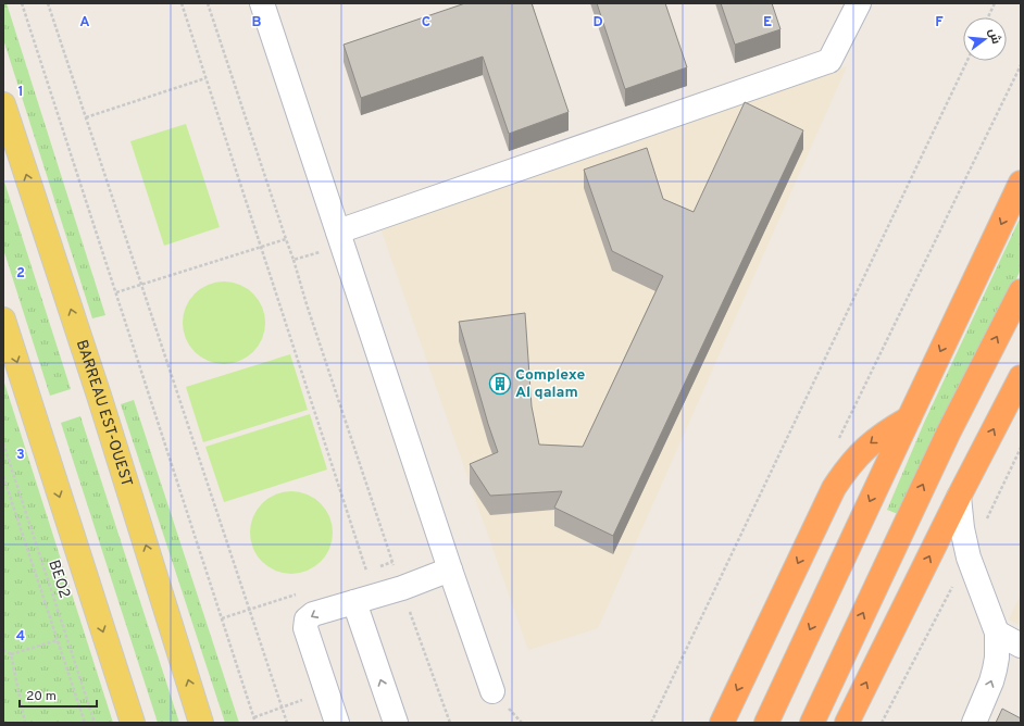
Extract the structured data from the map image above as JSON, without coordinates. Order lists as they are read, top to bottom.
{
  "streets": {
    "main road": ["BARREAU EST-OUEST"],
    "path": ["BEO2"]
  },
  "places": {
    "building": ["Complexe Al qalam"]
  },
  "scale_bar": "20 m",
  "north": "right",
  "grid": {
    "columns": [
      "A",
      "B",
      "C",
      "D",
      "E",
      "F"
    ],
    "rows": [
      "1",
      "2",
      "3",
      "4"
    ]
  }
}
